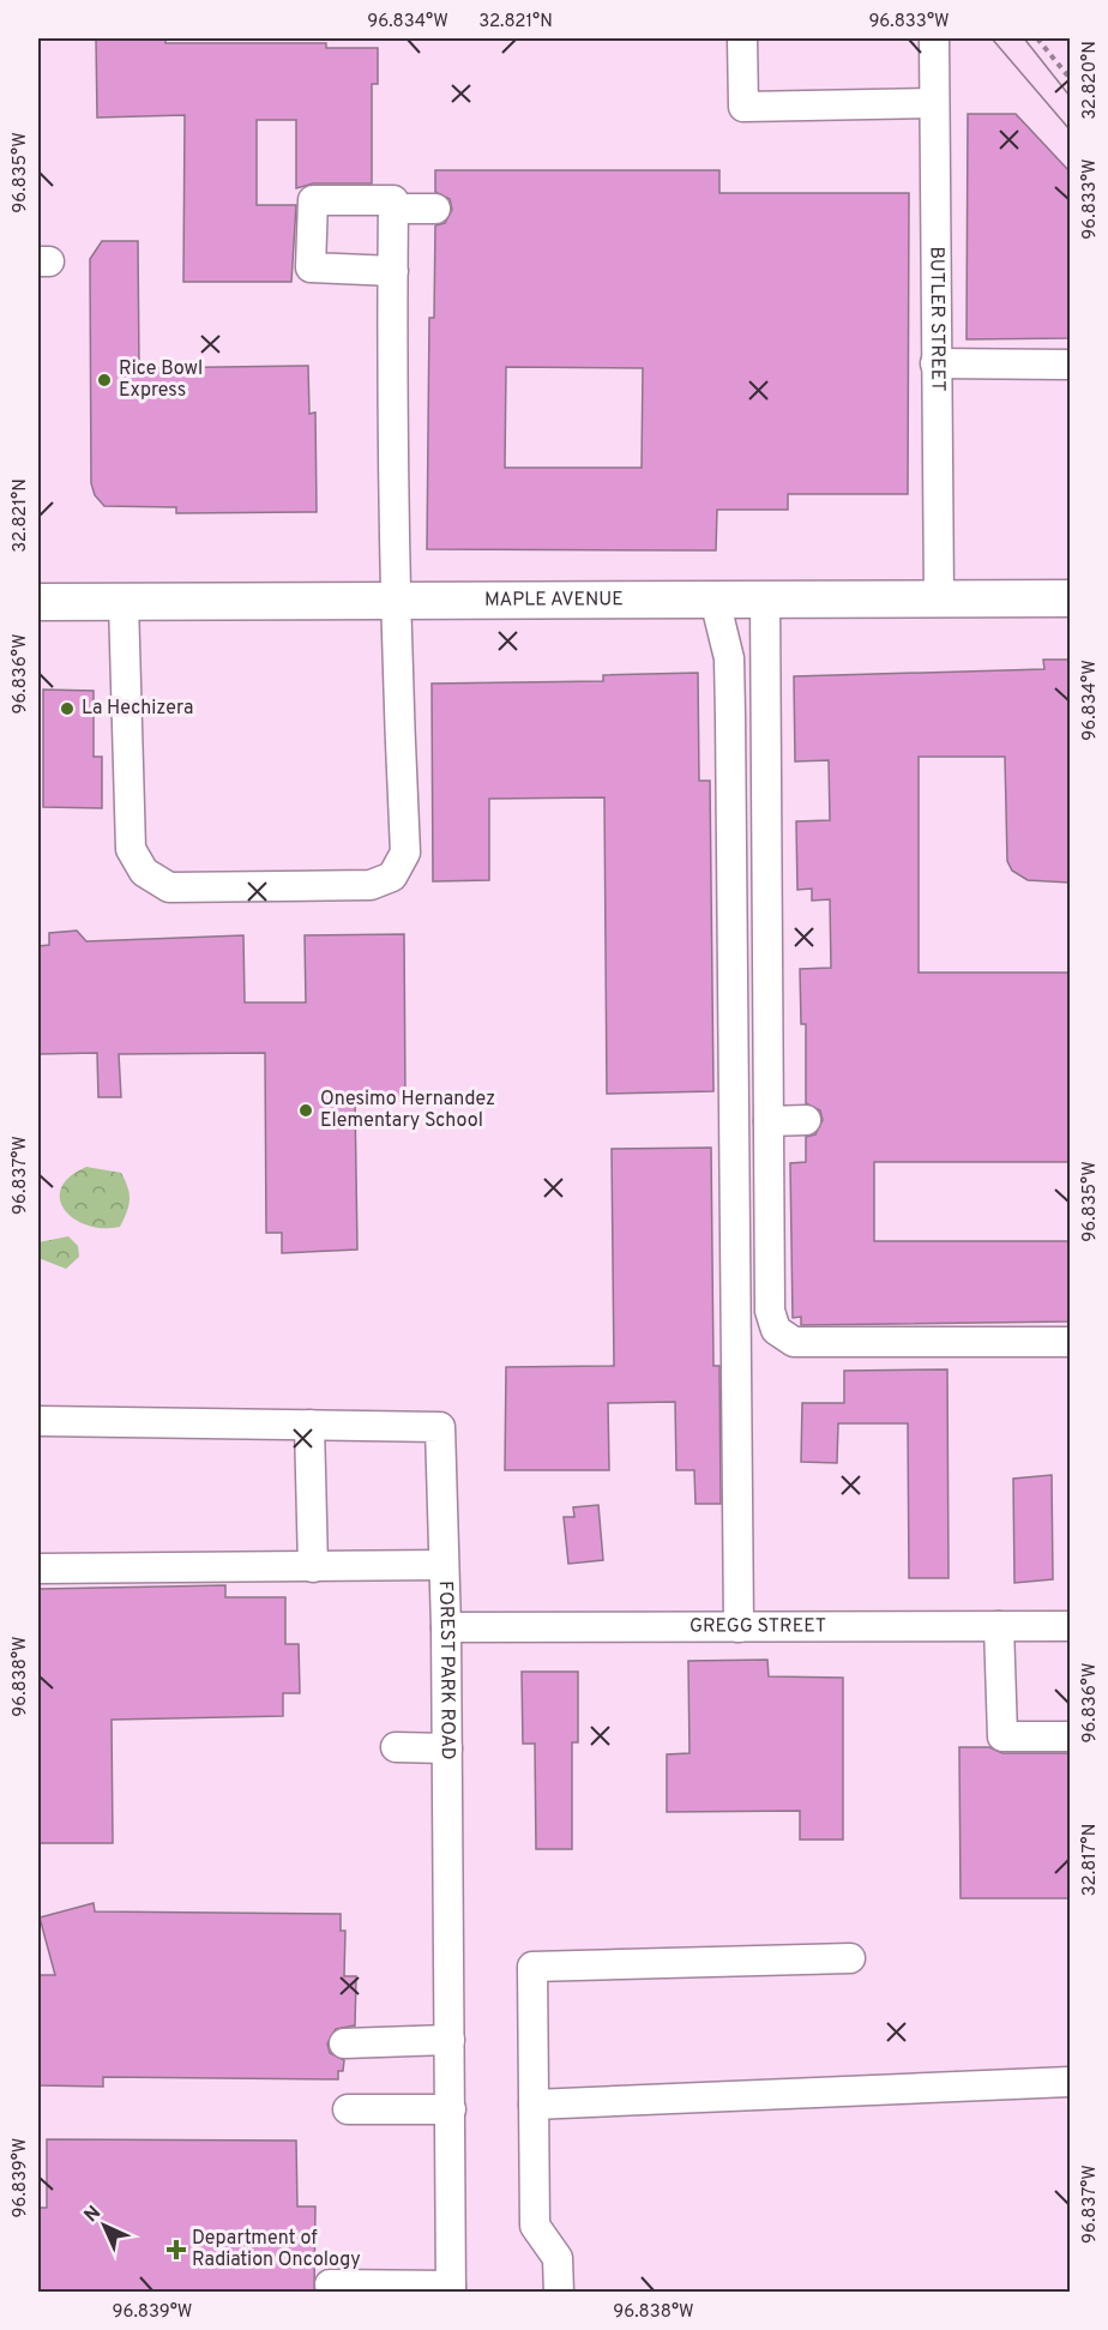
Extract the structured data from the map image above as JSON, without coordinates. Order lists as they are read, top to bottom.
{
  "streets": {
    "main road": ["MAPLE AVENUE"],
    "street": ["BUTLER STREET", "GREGG STREET", "FOREST PARK ROAD"]
  },
  "crossings": [
    ["BUTLER STREET", "MAPLE AVENUE"],
    ["GREGG STREET", "FOREST PARK ROAD"]
  ],
  "places": {
    "other": ["Rice Bowl Express", "La Hechizera", "Onesimo Hernandez Elementary School"],
    "health": ["Department of Radiation Oncology"]
  },
  "north": "top left",
  "coordinates": [
    "96.834°W",
    "32.821°N",
    "96.833°W",
    "32.820°N",
    "96.835°W",
    "96.836°W",
    "96.837°W",
    "96.838°W",
    "32.817°N",
    "96.839°W"
  ]
}
